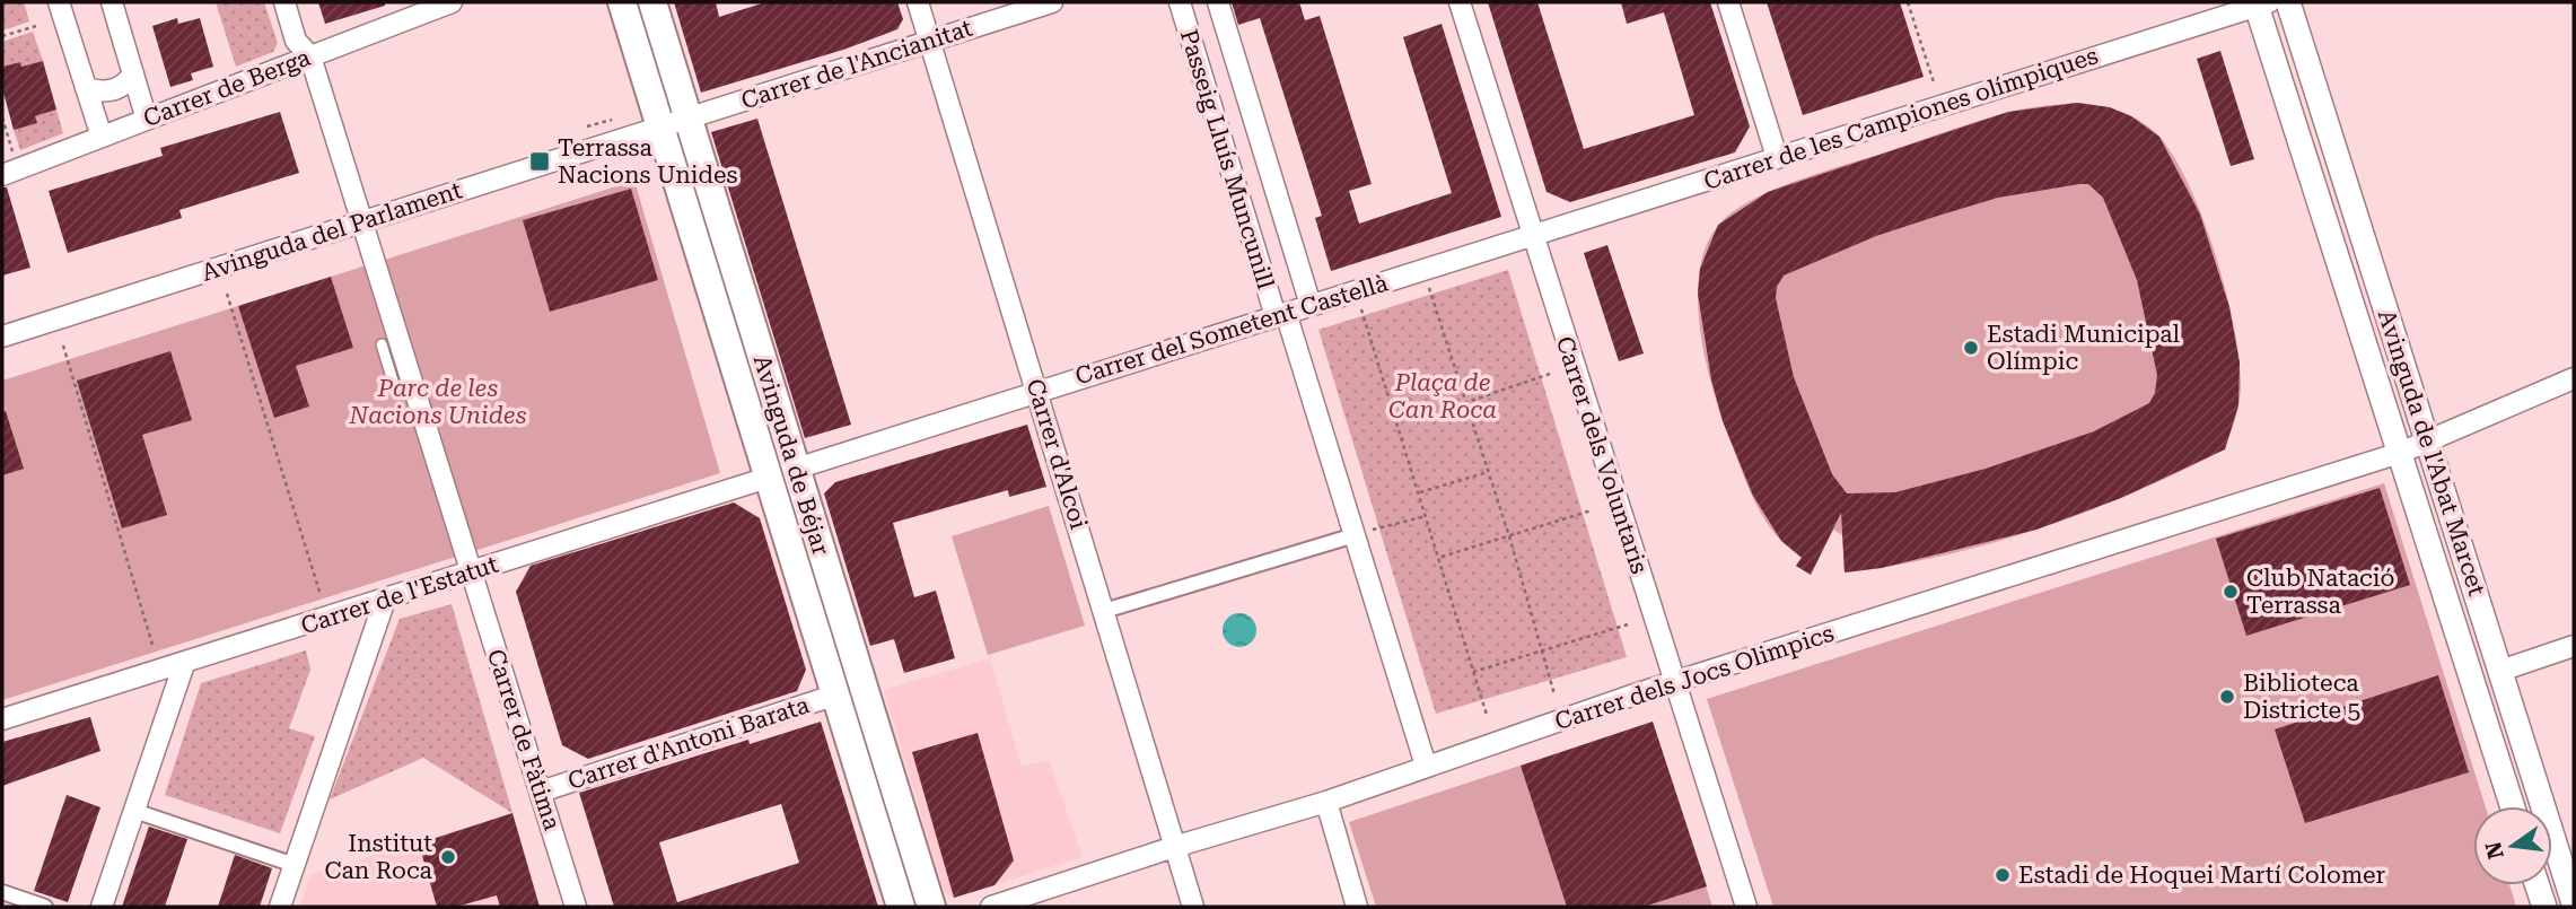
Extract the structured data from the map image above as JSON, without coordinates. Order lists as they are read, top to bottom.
{
  "streets": {
    "main road": ["Avinguda de Béjar", "Carrer de l'Estatut"],
    "street": [
      "Carrer de l'Ancianitat",
      "Carrer de Berga",
      "Carrer de les Campiones olímpiques",
      "Passeig Lluís Muncunill",
      "Avinguda del Parlament",
      "Carrer del Sometent Castellà",
      "Avinguda de l'Abat Marcet",
      "Carrer d'Alcoi",
      "Carrer dels Voluntaris",
      "Carrer dels Jocs Olimpics",
      "Carrer de Fàtima",
      "Carrer d'Antoni Barata"
    ]
  },
  "crossings": [
    ["Carrer de l'Ancianitat", "Avinguda del Parlament"],
    ["Carrer de l'Ancianitat", "Carrer d'Alcoi"],
    ["Carrer de l'Ancianitat", "Avinguda de Béjar"],
    ["Carrer de Berga", "Carrer de Fàtima"],
    ["Carrer de les Campiones olímpiques", "Carrer del Sometent Castellà"],
    ["Carrer de les Campiones olímpiques", "Avinguda de l'Abat Marcet"],
    ["Carrer de les Campiones olímpiques", "Carrer dels Voluntaris"],
    ["Passeig Lluís Muncunill", "Carrer del Sometent Castellà"],
    ["Avinguda del Parlament", "Avinguda de Béjar"],
    ["Avinguda del Parlament", "Carrer de Fàtima"],
    ["Carrer del Sometent Castellà", "Carrer d'Alcoi"],
    ["Carrer del Sometent Castellà", "Avinguda de Béjar"],
    ["Carrer del Sometent Castellà", "Carrer dels Voluntaris"],
    ["Carrer del Sometent Castellà", "Carrer de l'Estatut"],
    ["Avinguda de l'Abat Marcet", "Carrer dels Jocs Olimpics"],
    ["Carrer d'Alcoi", "Carrer dels Jocs Olimpics"],
    ["Avinguda de Béjar", "Carrer de l'Estatut"],
    ["Avinguda de Béjar", "Carrer d'Antoni Barata"],
    ["Carrer dels Voluntaris", "Carrer dels Jocs Olimpics"],
    ["Carrer de l'Estatut", "Carrer de Fàtima"],
    ["Carrer de Fàtima", "Carrer d'Antoni Barata"]
  ],
  "parks": ["Plaça de Can Roca", "Parc de les Nacions Unides"],
  "places": {
    "transit": ["Terrassa Nacions Unides"],
    "other": [
      "Estadi Municipal Olímpic",
      "Club Natació Terrassa",
      "Biblioteca Districte 5",
      "Institut Can Roca",
      "Estadi de Hoquei Martí Colomer"
    ]
  },
  "north": "left"
}
